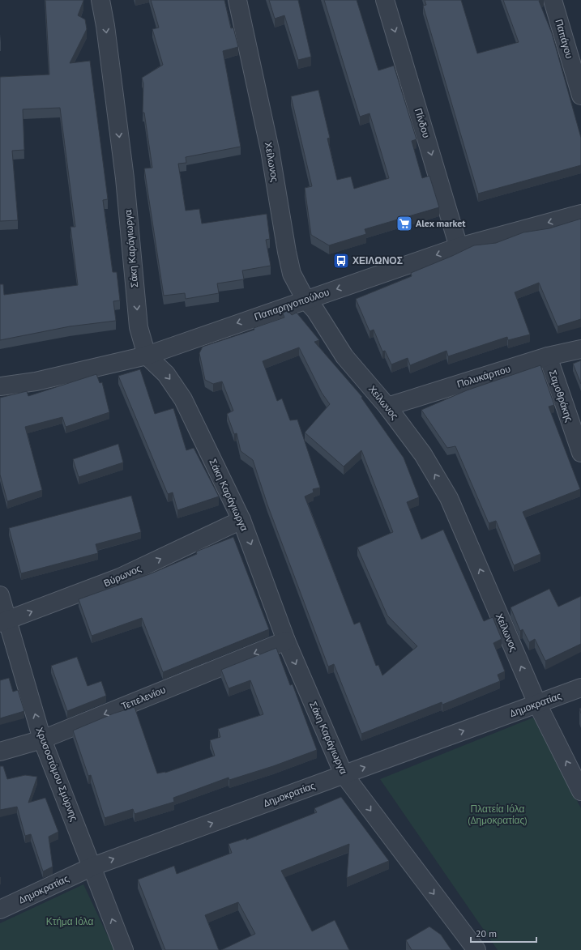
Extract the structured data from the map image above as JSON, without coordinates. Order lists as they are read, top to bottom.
{
  "streets": {
    "street": [
      "Παπάγου",
      "Πίνδου",
      "Χείλωνος",
      "Σάκη Καράγιωργα",
      "Παπαρηγοπούλου",
      "Πολυκάρπου",
      "Σαμοθράκης",
      "Βύρωνος",
      "Τεπελενίου",
      "Δημοκρατίας",
      "Χρυσοστόμου Σμύρνης"
    ]
  },
  "crossings": [
    ["Πίνδου", "Παπαρηγοπούλου"],
    ["Χείλωνος", "Παπαρηγοπούλου"],
    ["Χείλωνος", "Πολυκάρπου"],
    ["Χείλωνος", "Δημοκρατίας"],
    ["Σάκη Καράγιωργα", "Παπαρηγοπούλου"],
    ["Σάκη Καράγιωργα", "Βύρωνος"],
    ["Σάκη Καράγιωργα", "Τεπελενίου"],
    ["Σάκη Καράγιωργα", "Δημοκρατίας"],
    ["Πολυκάρπου", "Σαμοθράκης"],
    ["Βύρωνος", "Χρυσοστόμου Σμύρνης"],
    ["Τεπελενίου", "Χρυσοστόμου Σμύρνης"],
    ["Δημοκρατίας", "Χρυσοστόμου Σμύρνης"]
  ],
  "one_way": [
    "Πίνδου",
    "Χείλωνος",
    "Σάκη Καράγιωργα",
    "Παπαρηγοπούλου",
    "Βύρωνος",
    "Τεπελενίου",
    "Δημοκρατίας",
    "Χρυσοστόμου Σμύρνης"
  ],
  "parks": ["Πλατεία Ιόλα (Δημοκρατίας)", "Κτήμα Ιόλα"],
  "places": {
    "supermarket": ["Alex market"],
    "bus stop": ["ΧΕΙΛΩΝΟΣ"]
  },
  "scale_bar": "20 m"
}
